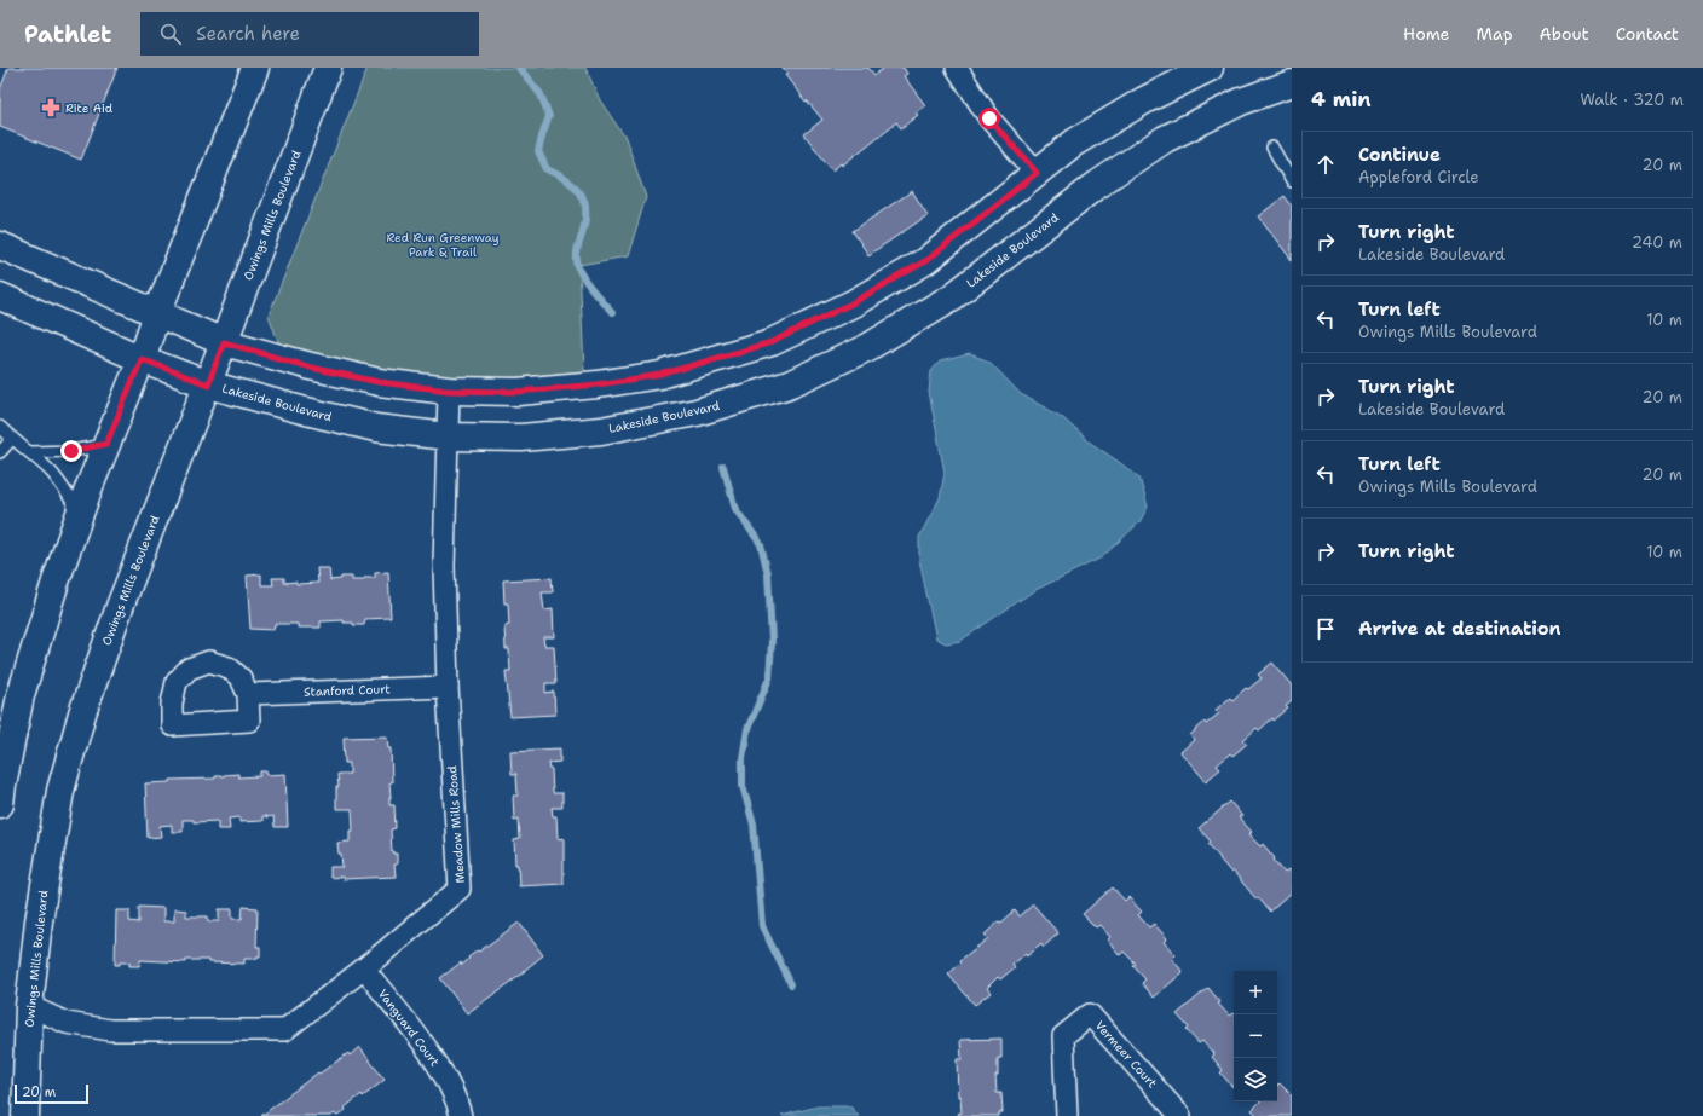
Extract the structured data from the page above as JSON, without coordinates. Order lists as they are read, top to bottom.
{
  "streets": {
    "main road": ["Owings Mills Boulevard", "Lakeside Boulevard"],
    "street": [
      "Stanford Court",
      "Meadow Mills Road",
      "Vanguard Court",
      "Vermeer Court"
    ]
  },
  "crossings": [
    ["Owings Mills Boulevard", "Lakeside Boulevard"],
    ["Owings Mills Boulevard", "Meadow Mills Road"],
    ["Lakeside Boulevard", "Meadow Mills Road"],
    ["Stanford Court", "Meadow Mills Road"],
    ["Meadow Mills Road", "Vanguard Court"]
  ],
  "parks": ["Red Run Greenway Park & Trail"],
  "places": {
    "pharmacy": ["Rite Aid"]
  },
  "scale_bar": "20 m",
  "page": {
    "header": "Pathlet",
    "search": "Search here",
    "nav": [
      "Home",
      "Map",
      "About",
      "Contact"
    ],
    "heading": ["4 min", "Walk · 320 m"],
    "list": [
      ["Continue", "Appleford Circle", "20 m"],
      ["Turn right", "Lakeside Boulevard", "240 m"],
      ["Turn left", "Owings Mills Boulevard", "10 m"],
      ["Turn right", "Lakeside Boulevard", "20 m"],
      ["Turn left", "Owings Mills Boulevard", "20 m"],
      ["Turn right", "10 m"],
      "Arrive at destination"
    ],
    "map_buttons": ["+", "−"],
    "scale": "20 m"
  }
}
